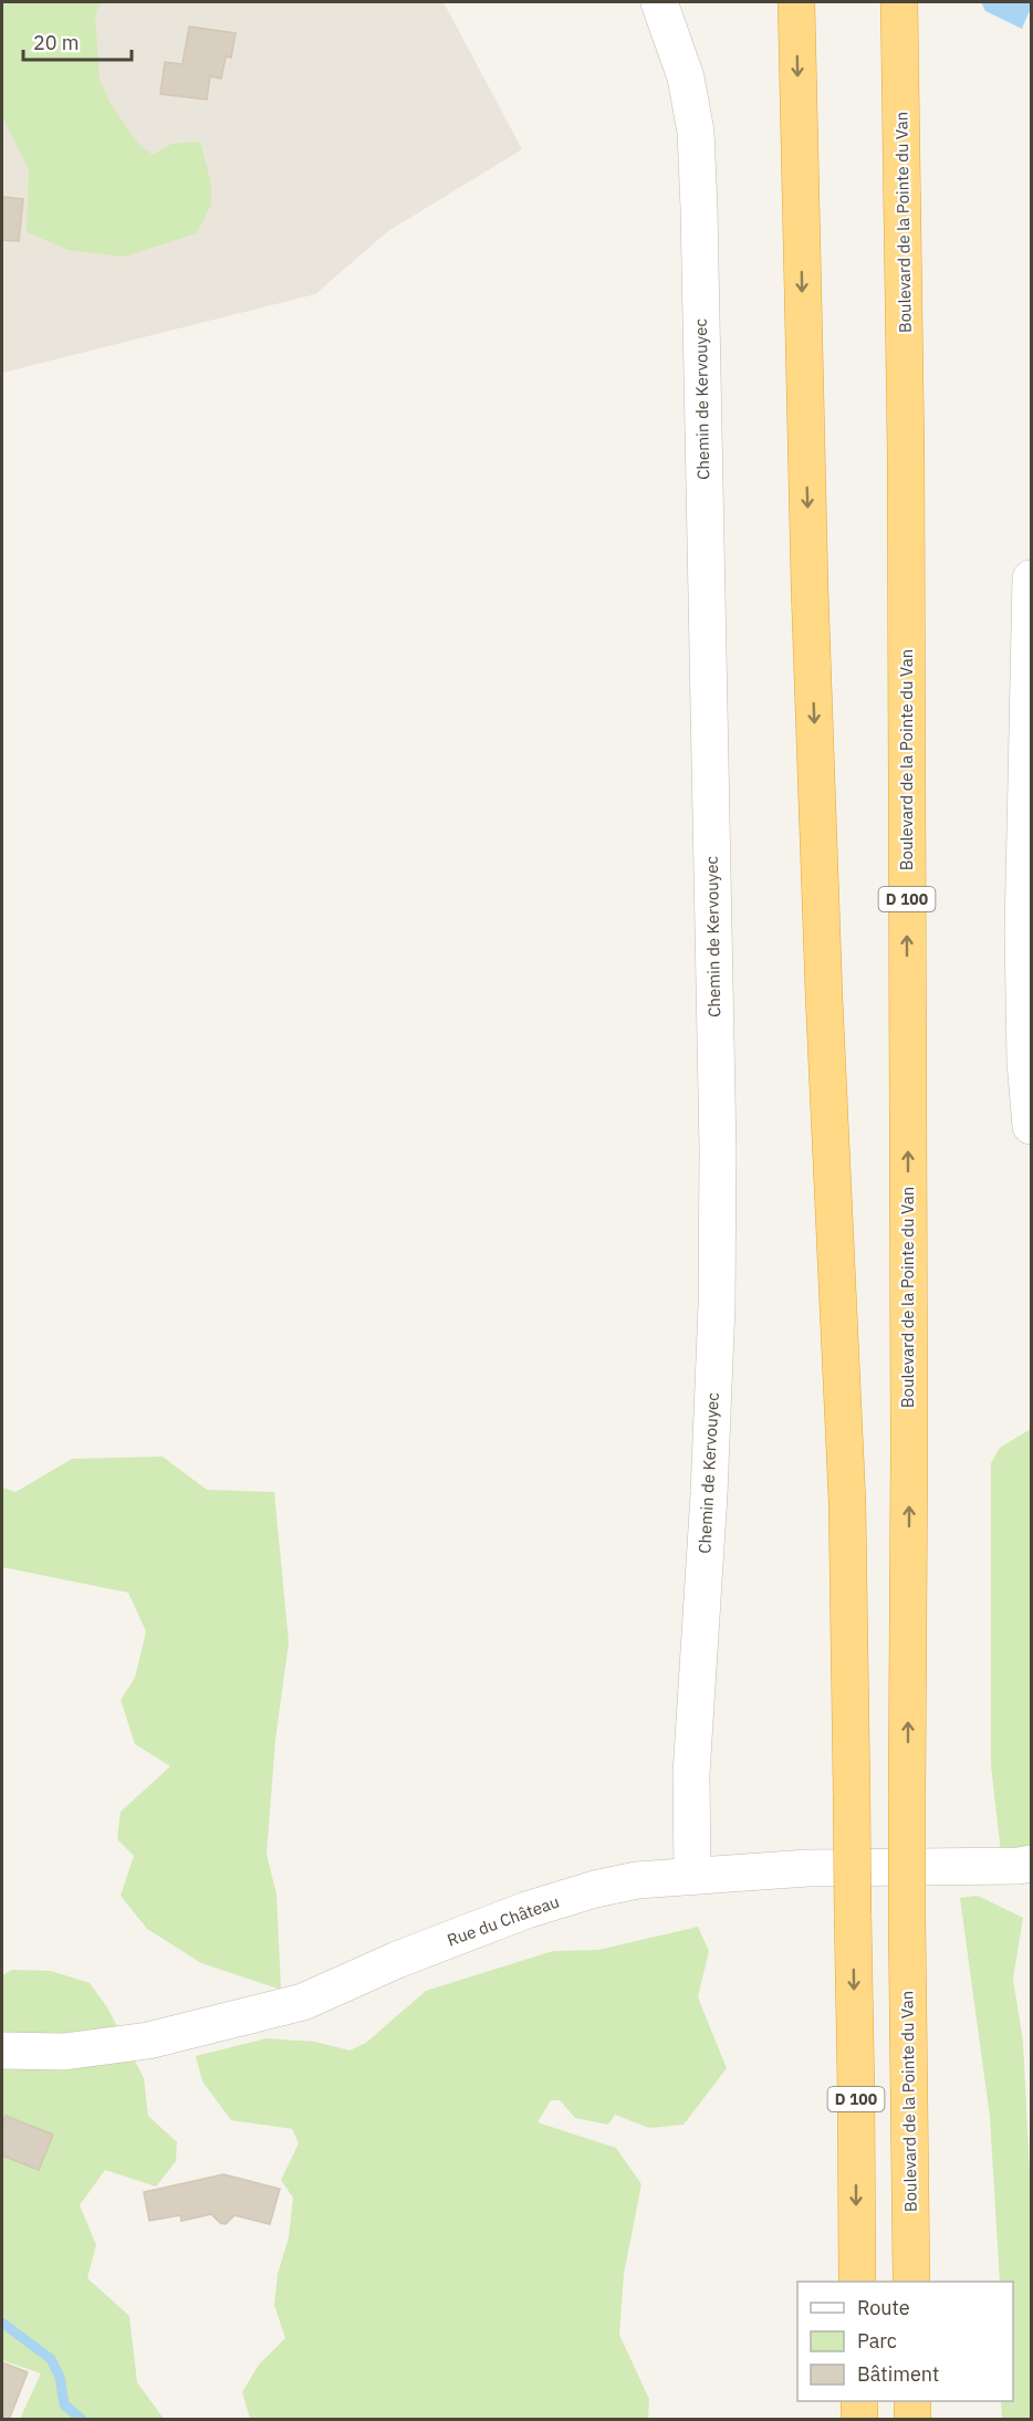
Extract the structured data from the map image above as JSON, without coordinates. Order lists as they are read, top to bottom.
{
  "streets": {
    "highway": ["Boulevard de la Pointe du Van", "D 100"],
    "street": ["Chemin de Kervouyec", "Rue du Château"]
  },
  "crossings": [
    ["Chemin de Kervouyec", "Rue du Château"]
  ],
  "legend": ["Route", "Parc", "Bâtiment"],
  "scale_bar": "20 m"
}
